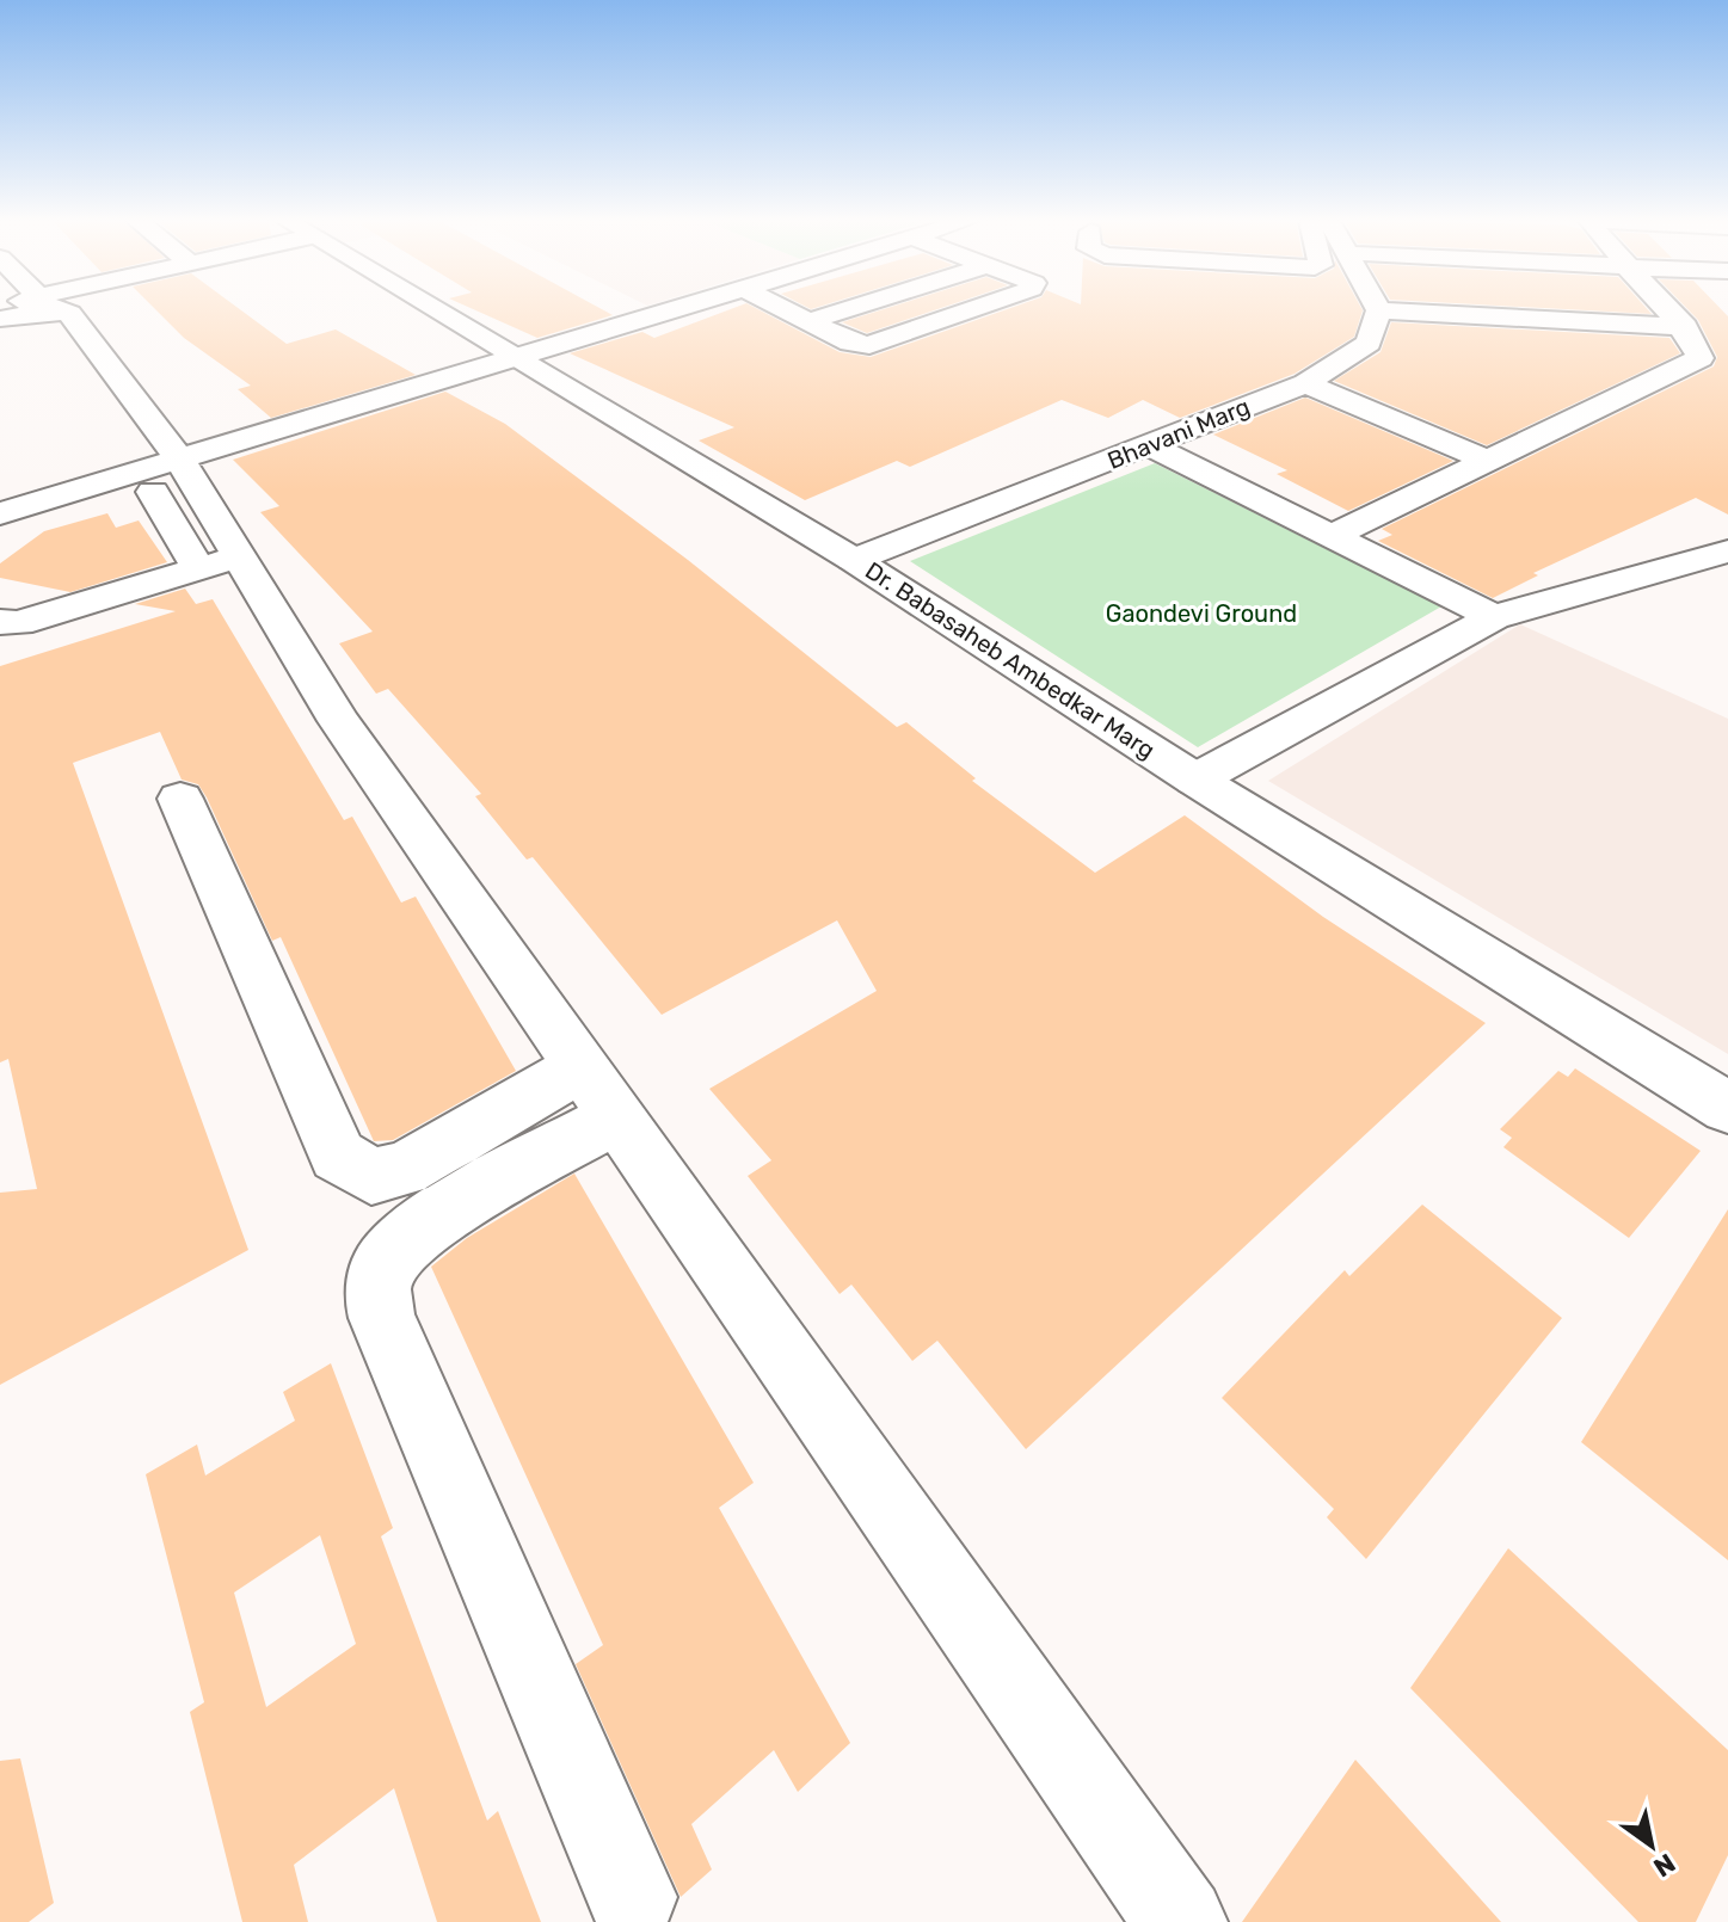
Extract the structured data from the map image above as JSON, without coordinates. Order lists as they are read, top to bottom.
{
  "streets": {
    "street": ["Bhavani Marg", "Dr. Babasaheb Ambedkar Marg"]
  },
  "crossings": [
    ["Bhavani Marg", "Dr. Babasaheb Ambedkar Marg"]
  ],
  "parks": ["Gaondevi Ground"],
  "north": "bottom right"
}
